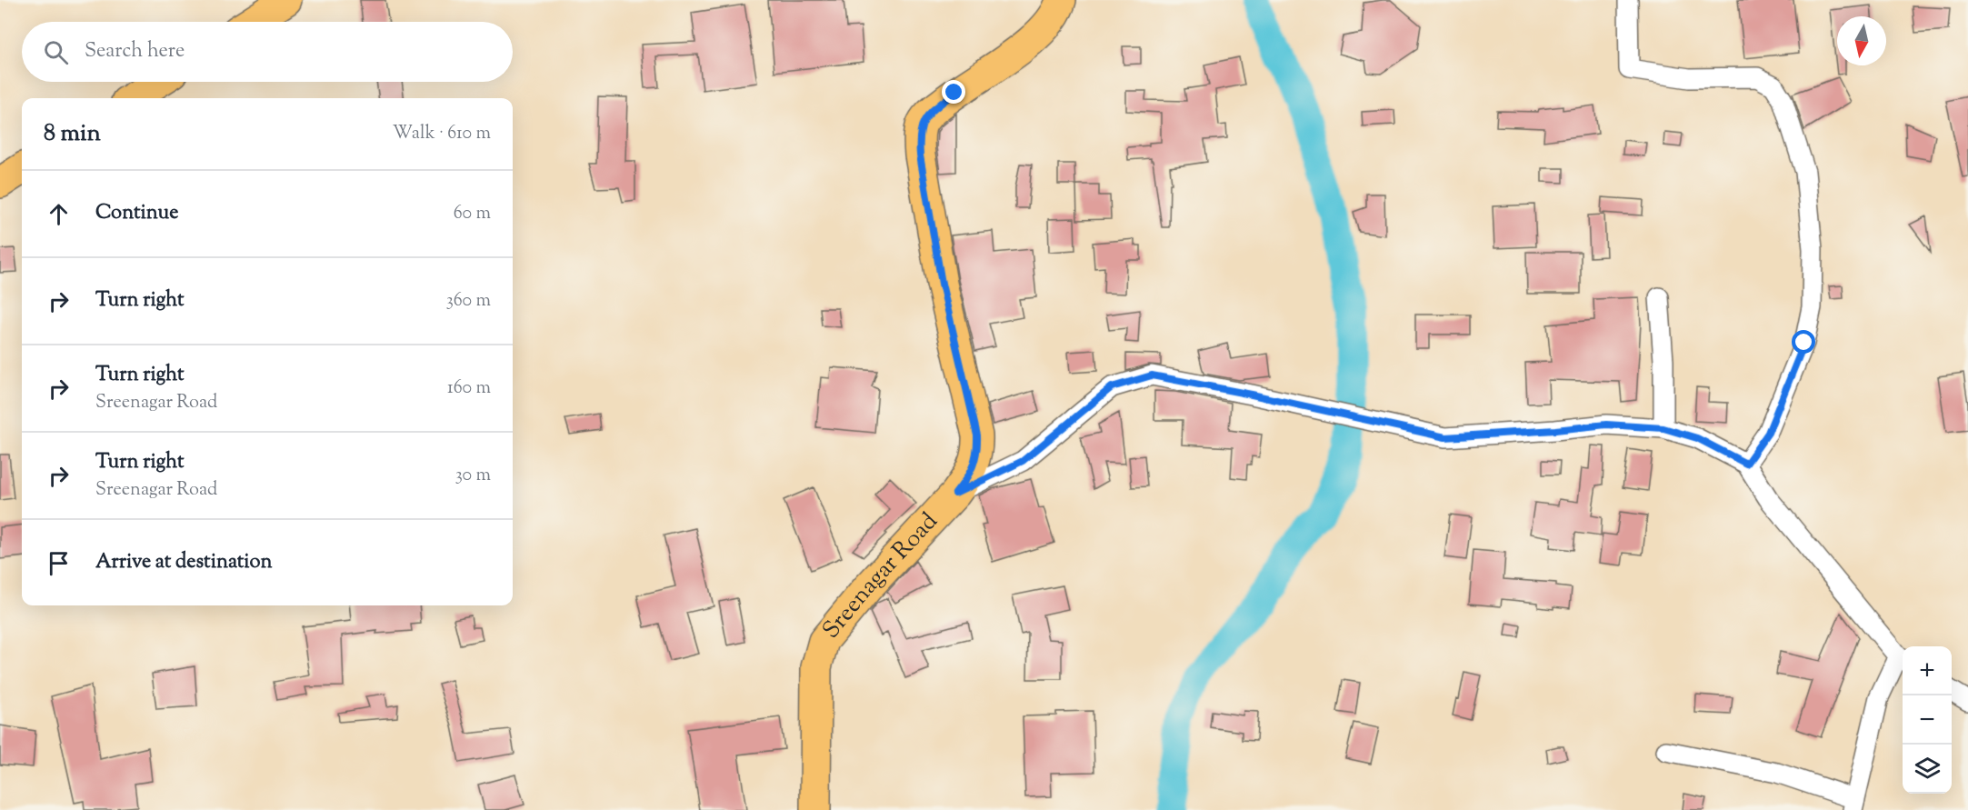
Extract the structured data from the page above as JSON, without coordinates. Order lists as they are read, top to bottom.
{
  "streets": {
    "main road": ["Sreenagar Road"]
  },
  "north": "bottom",
  "page": {
    "search": "Search here",
    "heading": ["8 min", "Walk · 610 m"],
    "list": [
      ["Continue", "60 m"],
      ["Turn right", "360 m"],
      ["Turn right", "Sreenagar Road", "160 m"],
      ["Turn right", "Sreenagar Road", "30 m"],
      "Arrive at destination"
    ],
    "map_buttons": ["+", "−"]
  }
}
